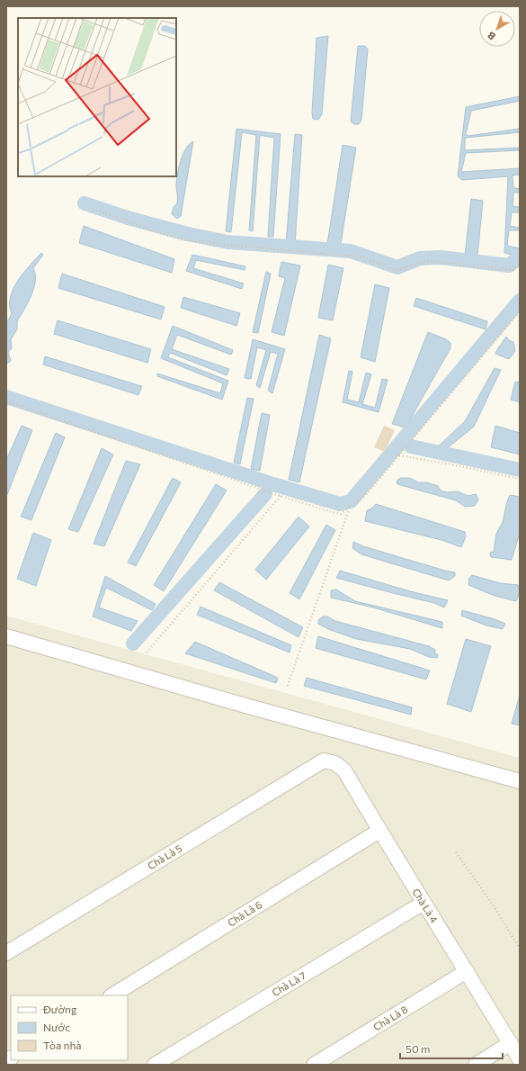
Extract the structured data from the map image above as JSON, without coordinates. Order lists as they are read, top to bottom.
{
  "streets": {
    "street": [
      "Chà Là 5",
      "Chà Là 4",
      "Chà Là 6",
      "Chà Là 7",
      "Chà Là 8"
    ]
  },
  "crossings": [
    ["Chà Là 5", "Chà Là 4"],
    ["Chà Là 4", "Chà Là 6"],
    ["Chà Là 4", "Chà Là 7"],
    ["Chà Là 4", "Chà Là 8"]
  ],
  "legend": ["Đường", "Nước", "Tòa nhà"],
  "scale_bar": "50 m",
  "north": "bottom left"
}
